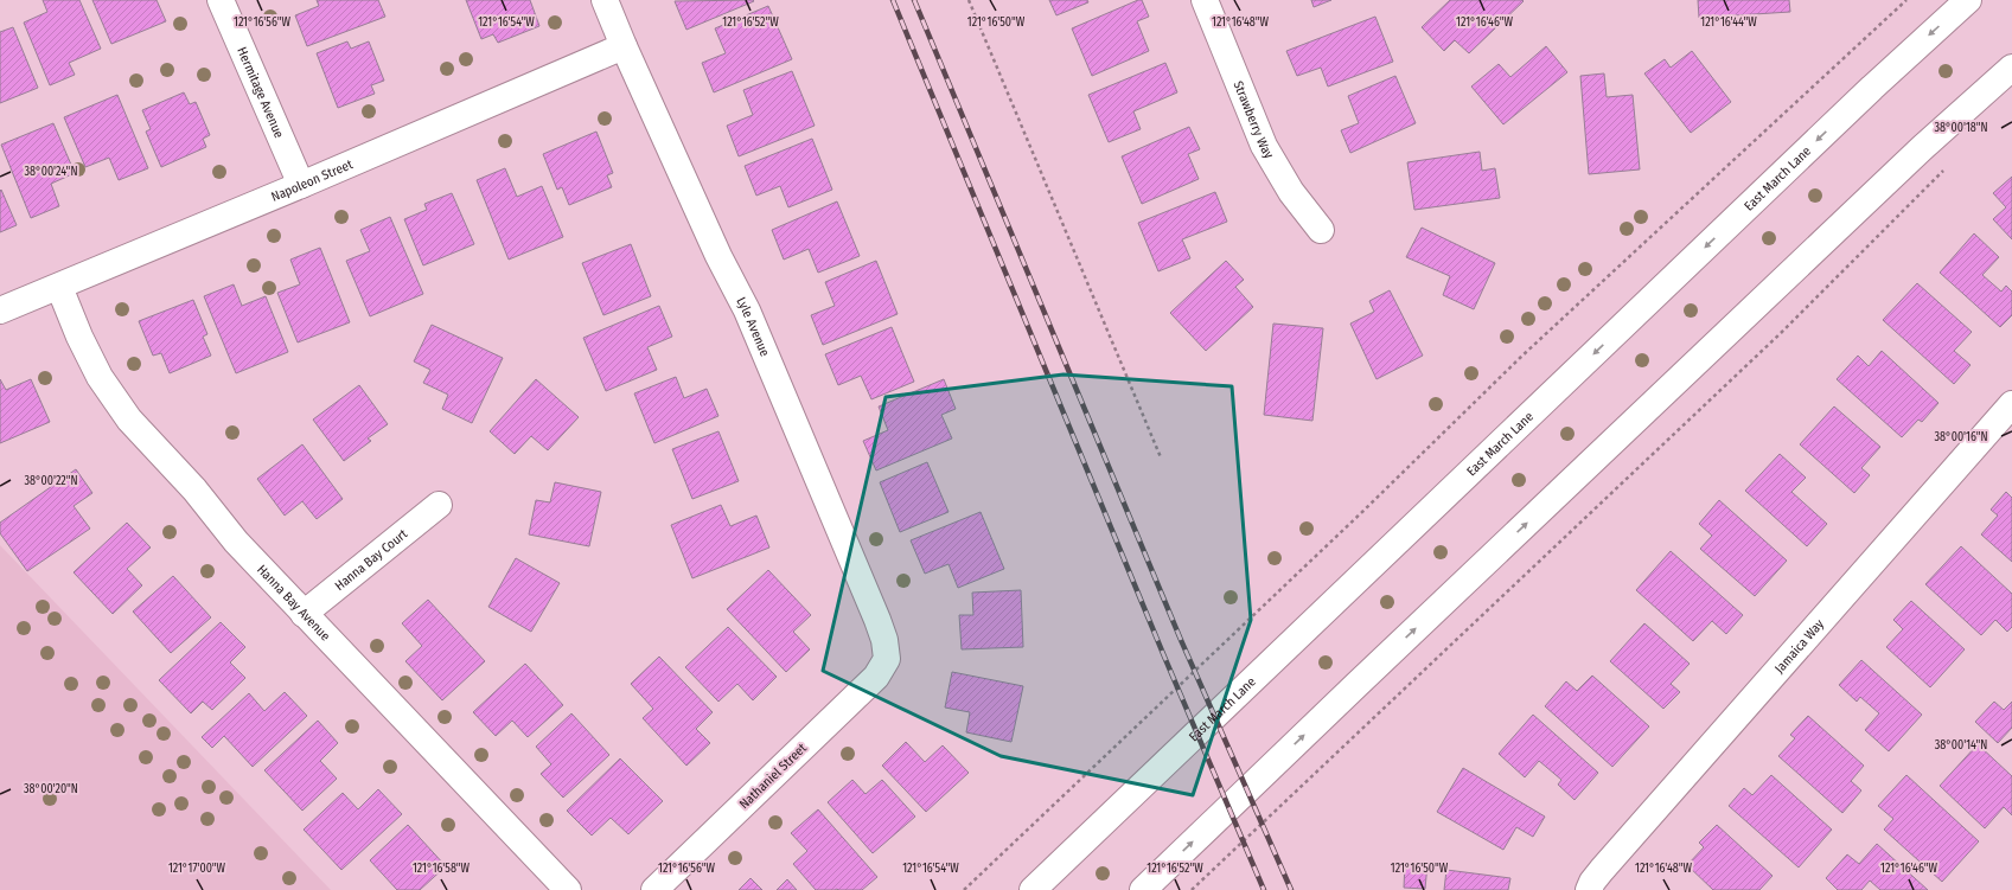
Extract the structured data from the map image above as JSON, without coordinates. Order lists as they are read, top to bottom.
{
  "streets": {
    "street": [
      "Hermitage Avenue",
      "Strawberry Way",
      "East March Lane",
      "Napoleon Street",
      "Lyle Avenue",
      "Hanna Bay Court",
      "Hanna Bay Avenue",
      "Jamaica Way",
      "Nathaniel Street"
    ]
  },
  "crossings": [
    ["Hermitage Avenue", "Napoleon Street"],
    ["Napoleon Street", "Lyle Avenue"],
    ["Napoleon Street", "Hanna Bay Avenue"],
    ["Lyle Avenue", "Nathaniel Street"],
    ["Hanna Bay Court", "Hanna Bay Avenue"]
  ],
  "coordinates": [
    "121°16'56\"W",
    "121°16'54\"W",
    "121°16'52\"W",
    "121°16'50\"W",
    "121°16'48\"W",
    "121°16'46\"W",
    "121°16'44\"W",
    "38°00'18\"N",
    "38°00'24\"N",
    "38°00'16\"N",
    "38°00'22\"N",
    "38°00'14\"N",
    "38°00'20\"N",
    "121°17'00\"W",
    "121°16'58\"W"
  ]
}
